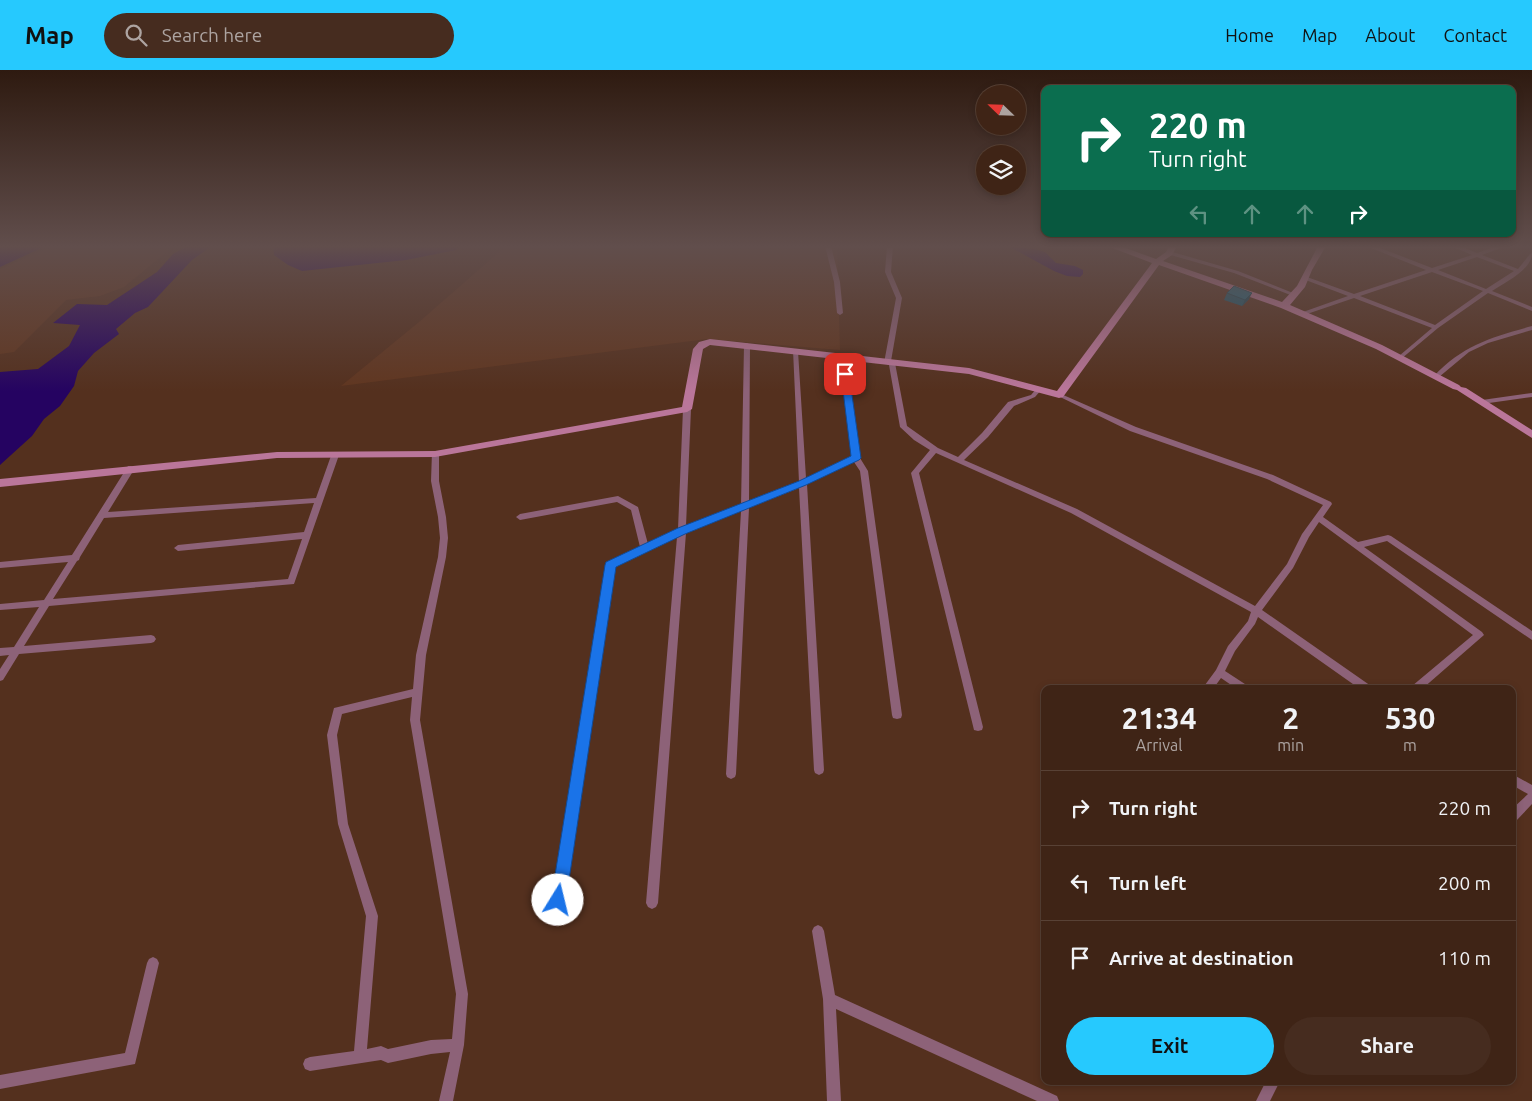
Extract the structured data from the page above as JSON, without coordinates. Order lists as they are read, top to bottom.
{
  "north": "top left",
  "page": {
    "header": "Map",
    "search": "Search here",
    "nav": [
      "Home",
      "Map",
      "About",
      "Contact"
    ],
    "turn": ["220 m", "Turn right"],
    "eta": [
      "21:34",
      "Arrival",
      "2",
      "min",
      "530",
      "m"
    ],
    "list": [
      {
        "name": "Turn right",
        "value": "220 m"
      },
      {
        "name": "Turn left",
        "value": "200 m"
      },
      {
        "name": "Arrive at destination",
        "value": "110 m"
      }
    ],
    "buttons": ["Exit", "Share"]
  }
}
